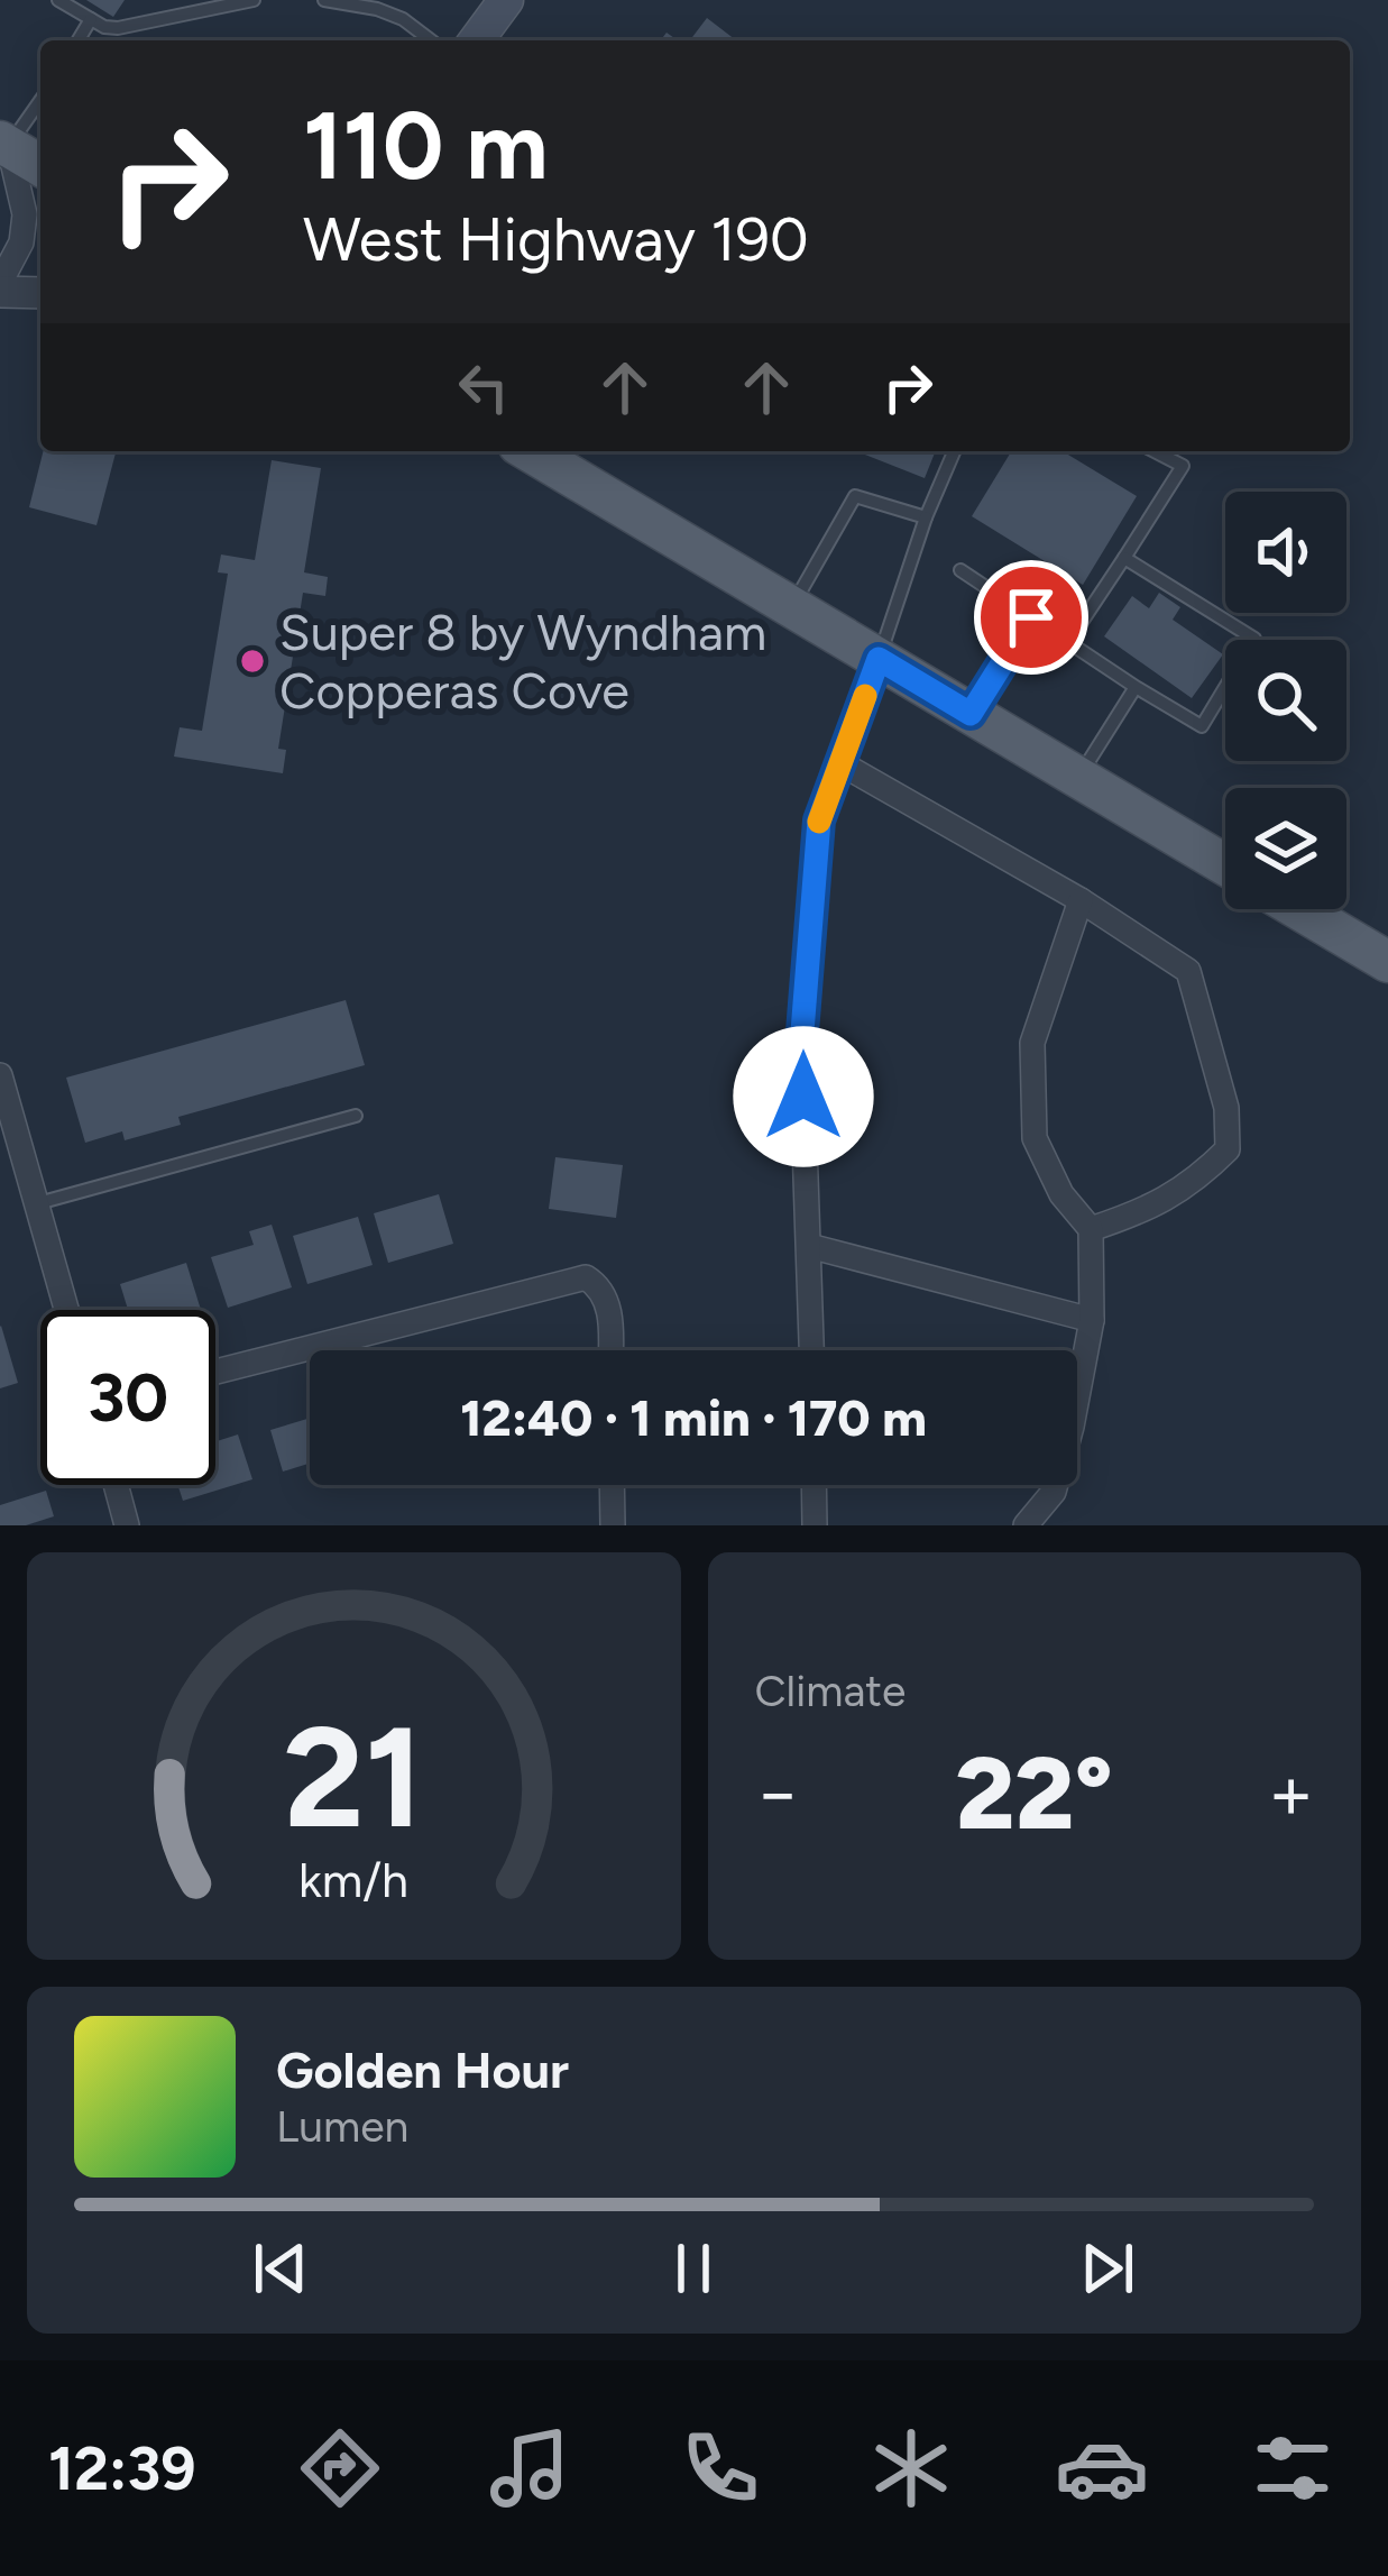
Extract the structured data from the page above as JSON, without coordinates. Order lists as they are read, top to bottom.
{
  "places": ["Super 8 by Wyndham Copperas Cove"],
  "page": {
    "turn": ["110 m", "West Highway 190"],
    "limit": "30",
    "trip": "12:40 · 1 min · 170 m",
    "tile": "Climate",
    "heat": ["−", "22°", "+"],
    "song": ["Golden Hour", "Lumen"],
    "tabs": "12:39",
    "gauge": ["21", "km/h"]
  }
}
